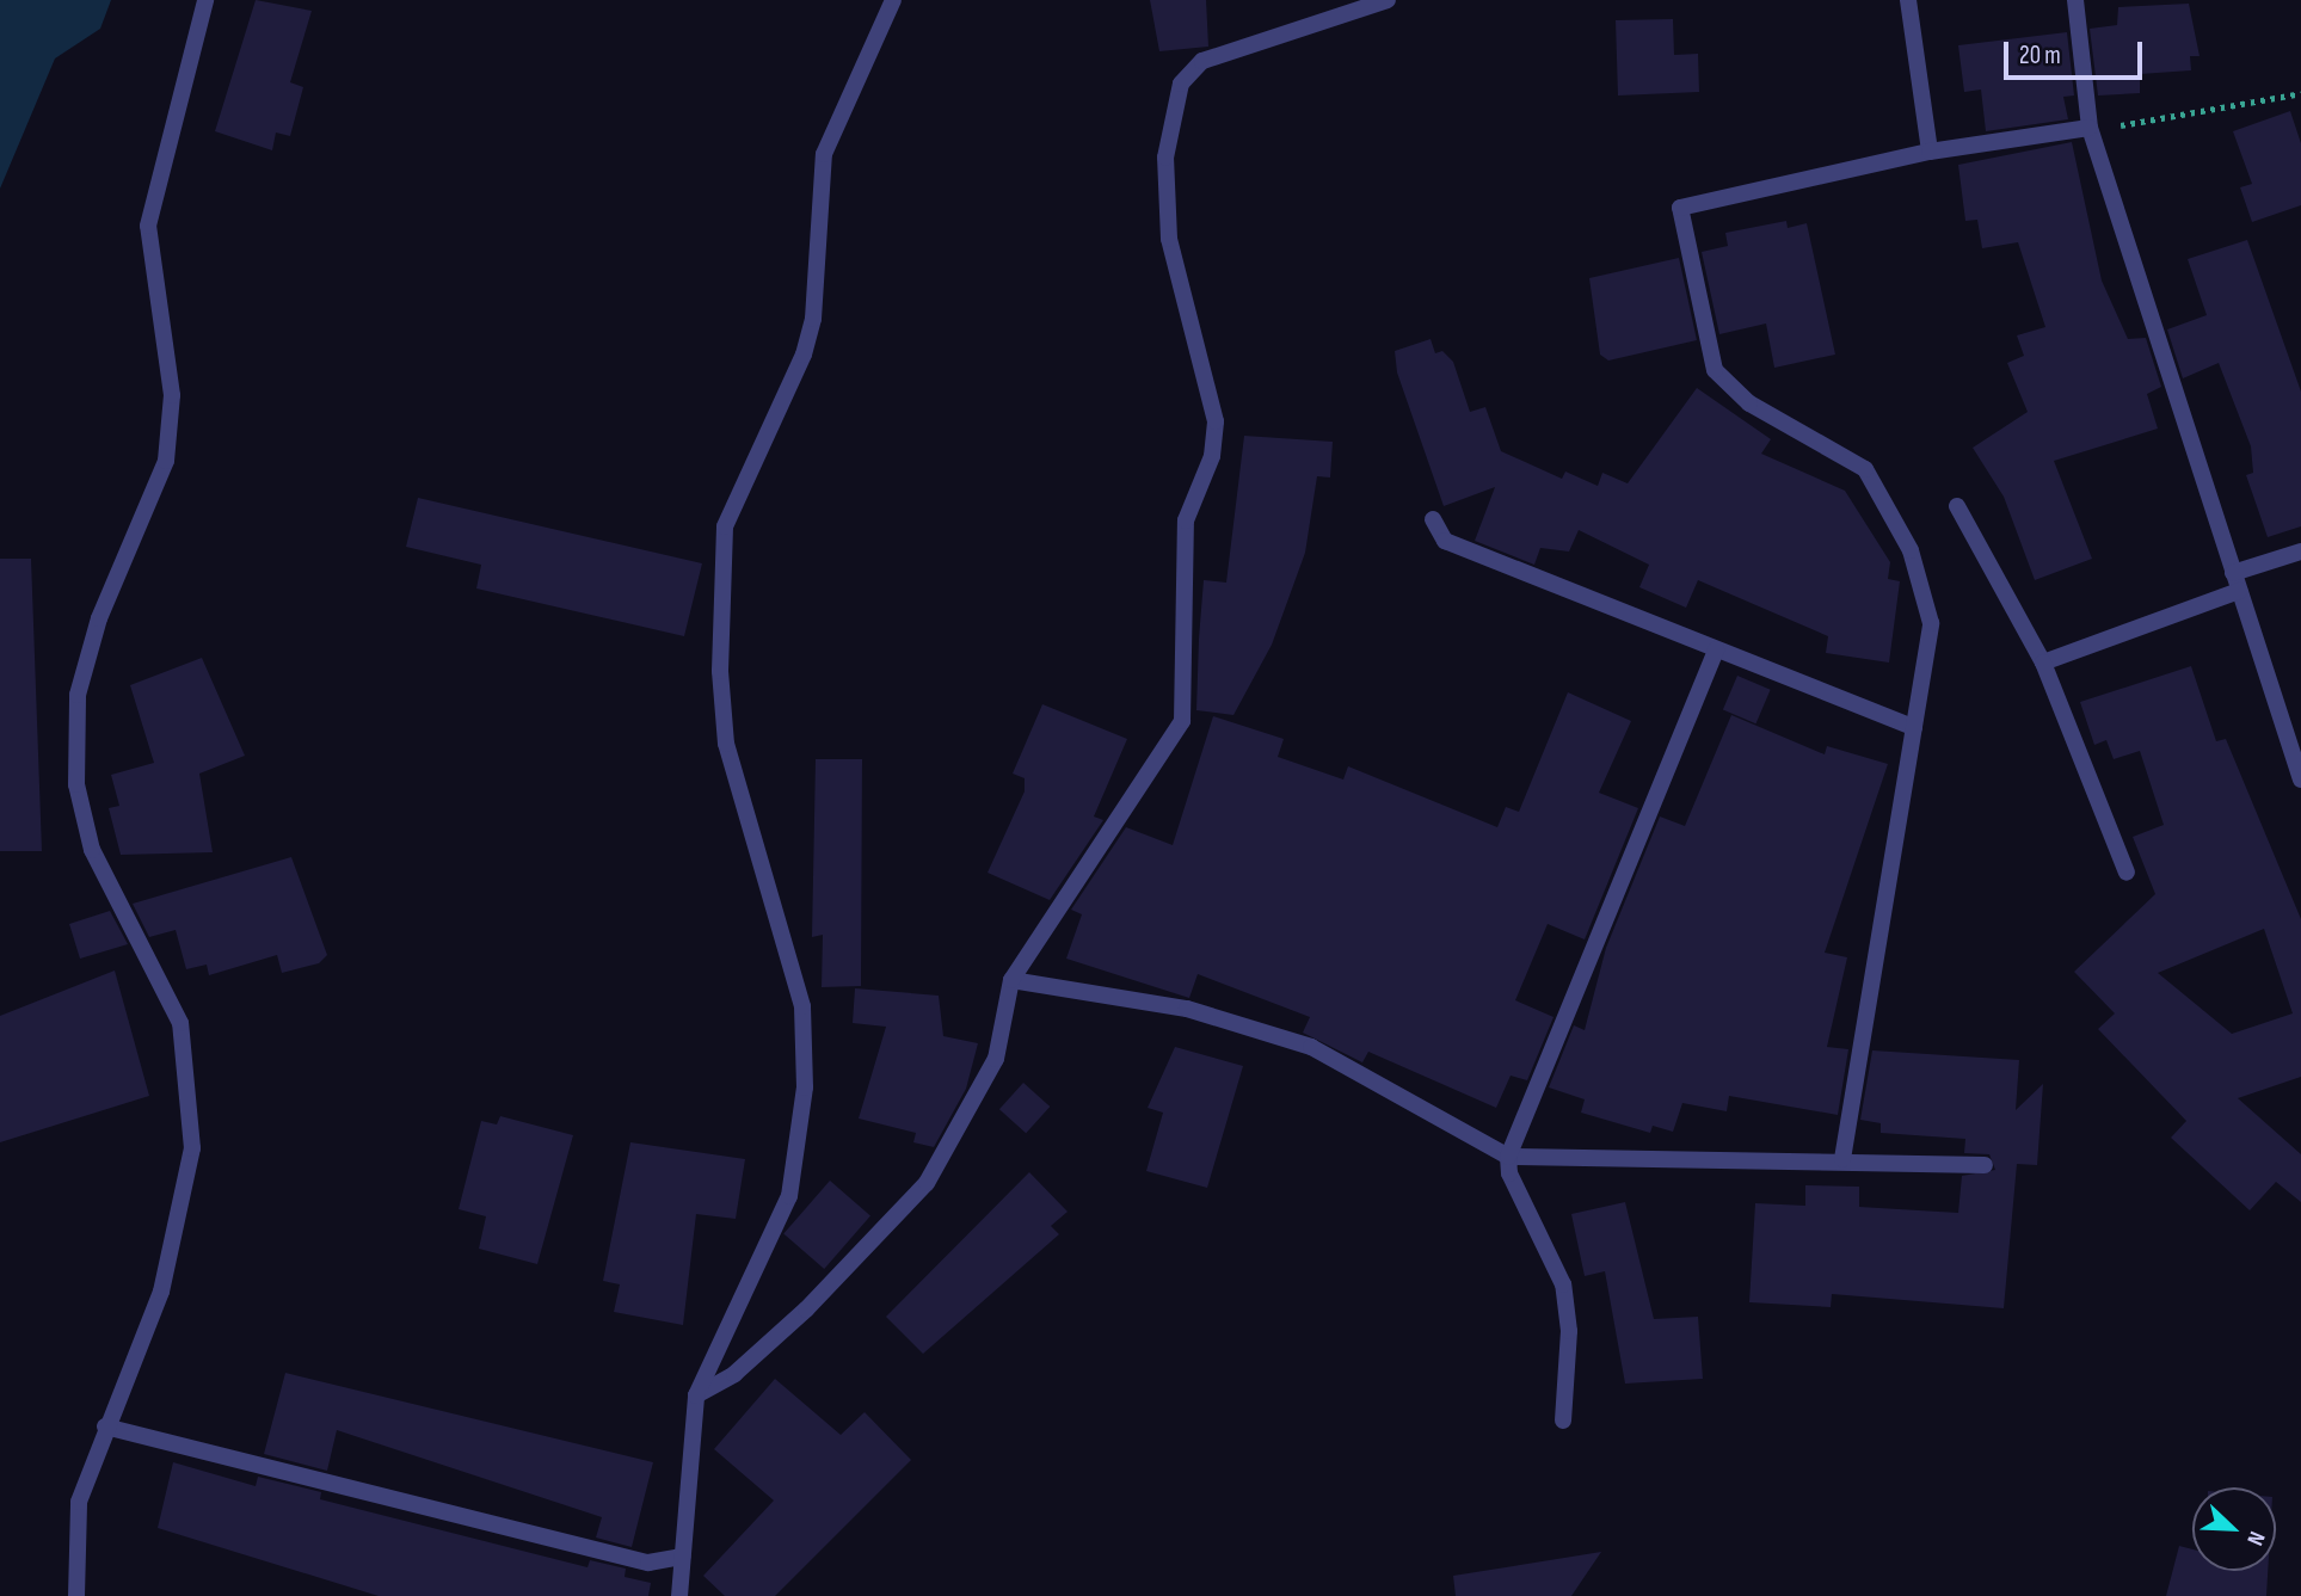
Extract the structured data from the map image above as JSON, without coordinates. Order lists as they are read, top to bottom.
{
  "scale_bar": "20 m",
  "north": "bottom right"
}
